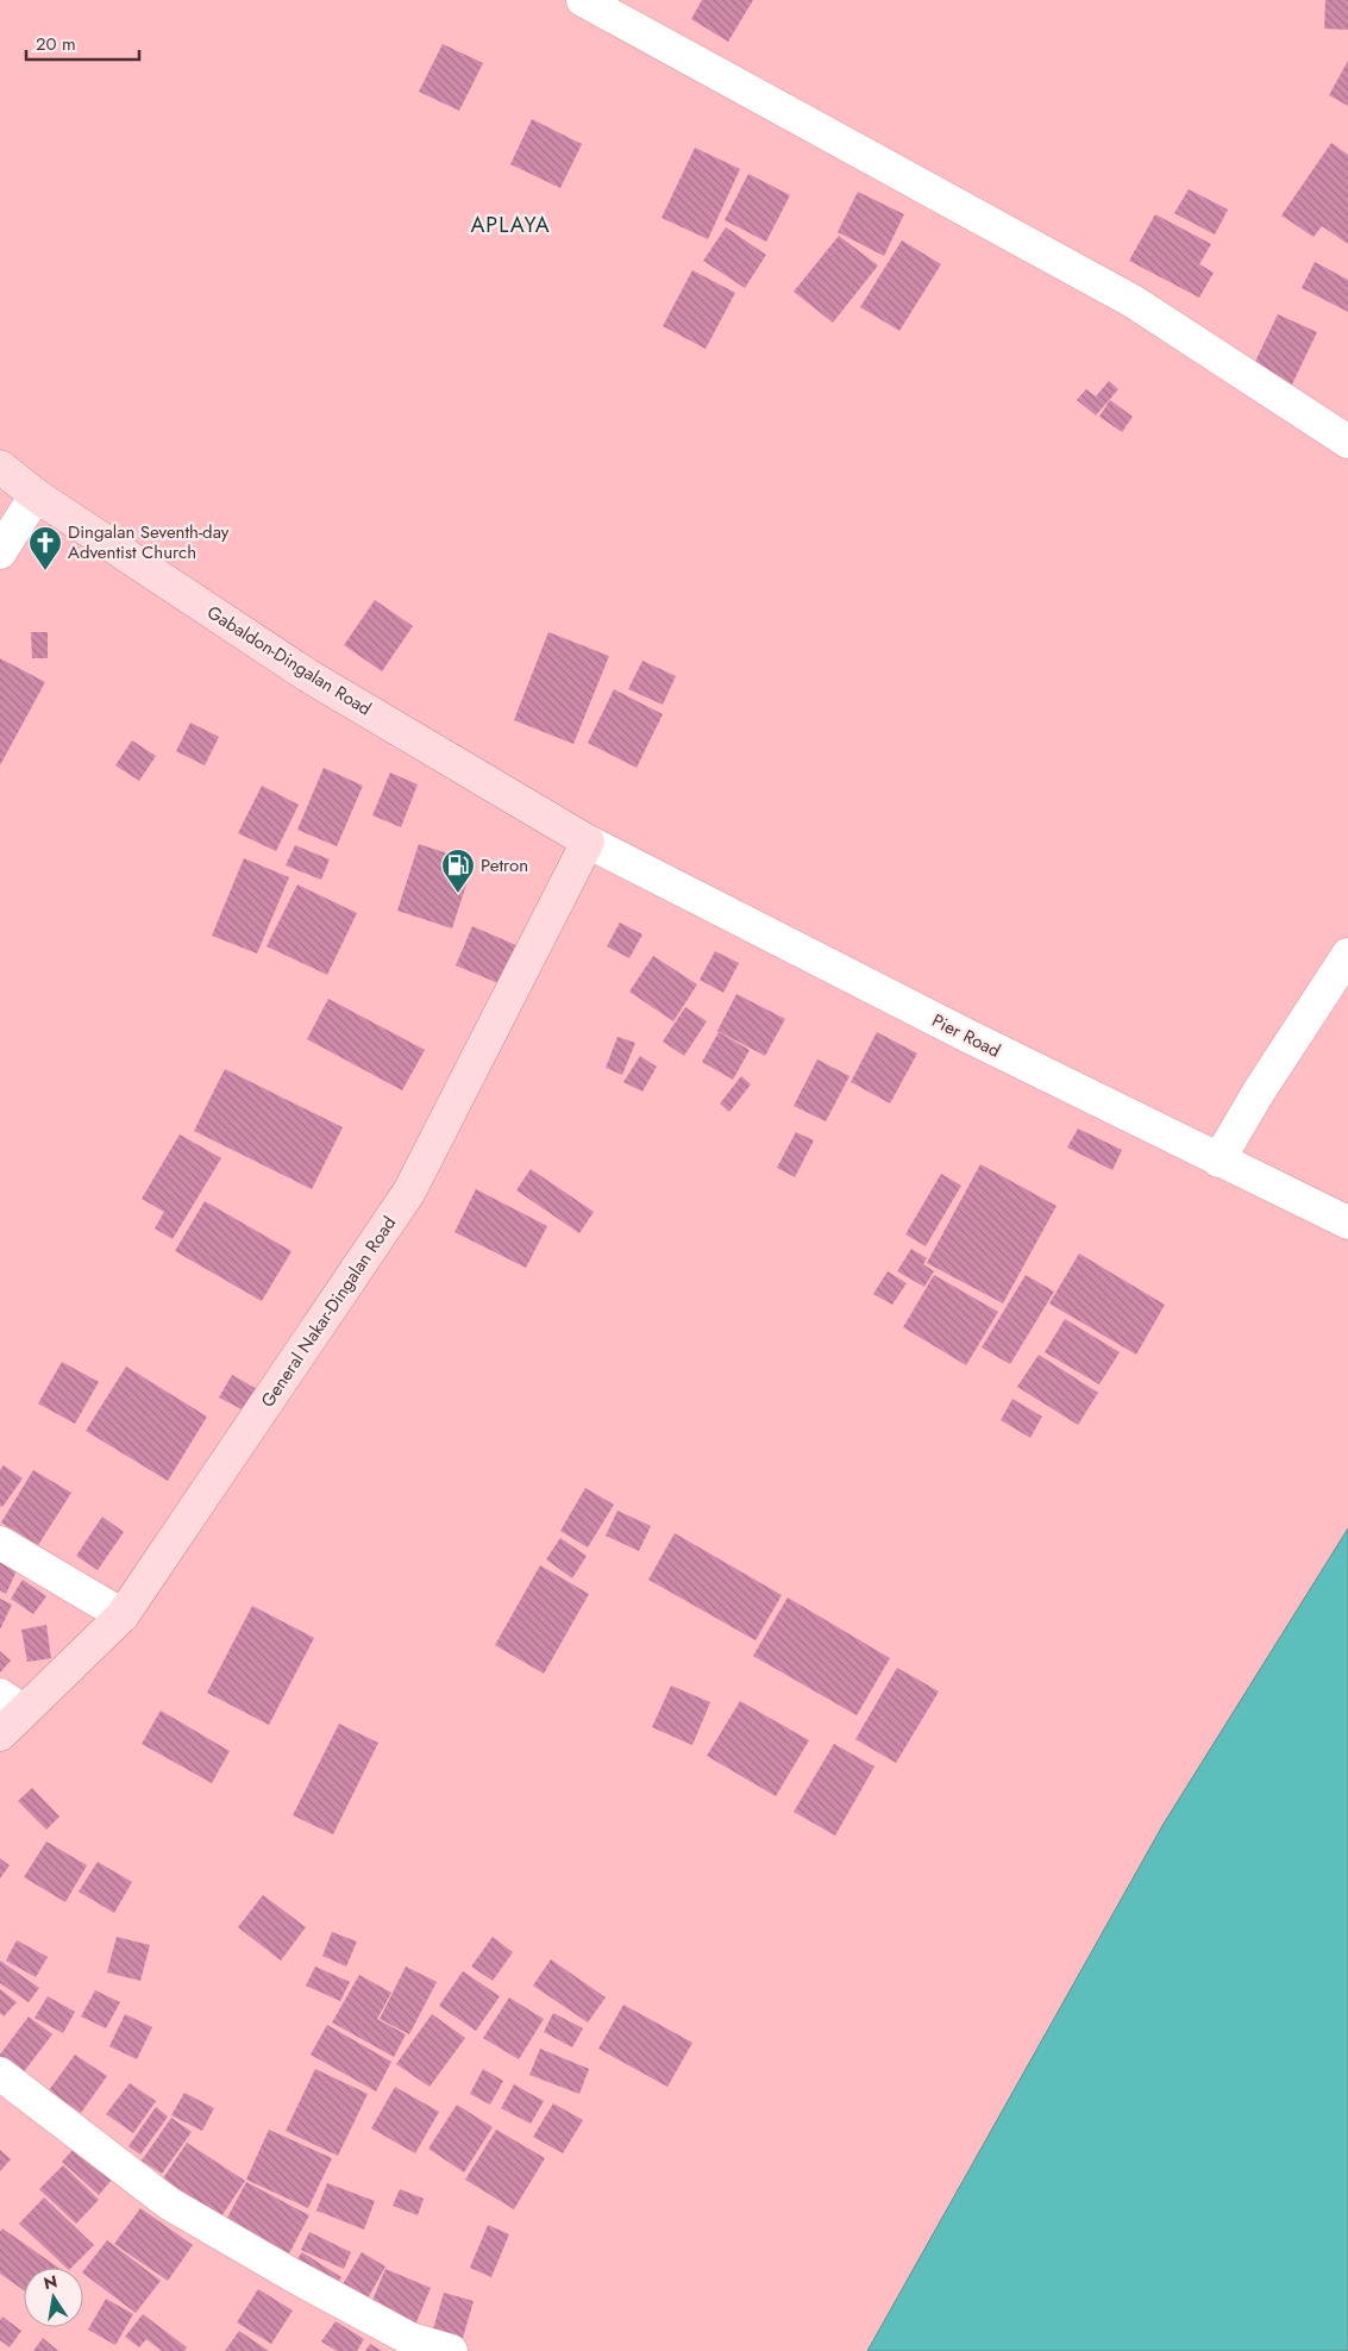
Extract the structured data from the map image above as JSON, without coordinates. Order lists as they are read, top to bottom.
{
  "streets": {
    "main road": ["Gabaldon-Dingalan Road", "General Nakar-Dingalan Road"],
    "street": ["Pier Road"]
  },
  "crossings": [
    ["Gabaldon-Dingalan Road", "Pier Road"],
    ["Gabaldon-Dingalan Road", "General Nakar-Dingalan Road"],
    ["Pier Road", "General Nakar-Dingalan Road"]
  ],
  "districts": ["APLAYA"],
  "places": {
    "church": ["Dingalan Seventh-day Adventist Church"],
    "fuel station": ["Petron"]
  },
  "scale_bar": "20 m",
  "north": "top"
}
